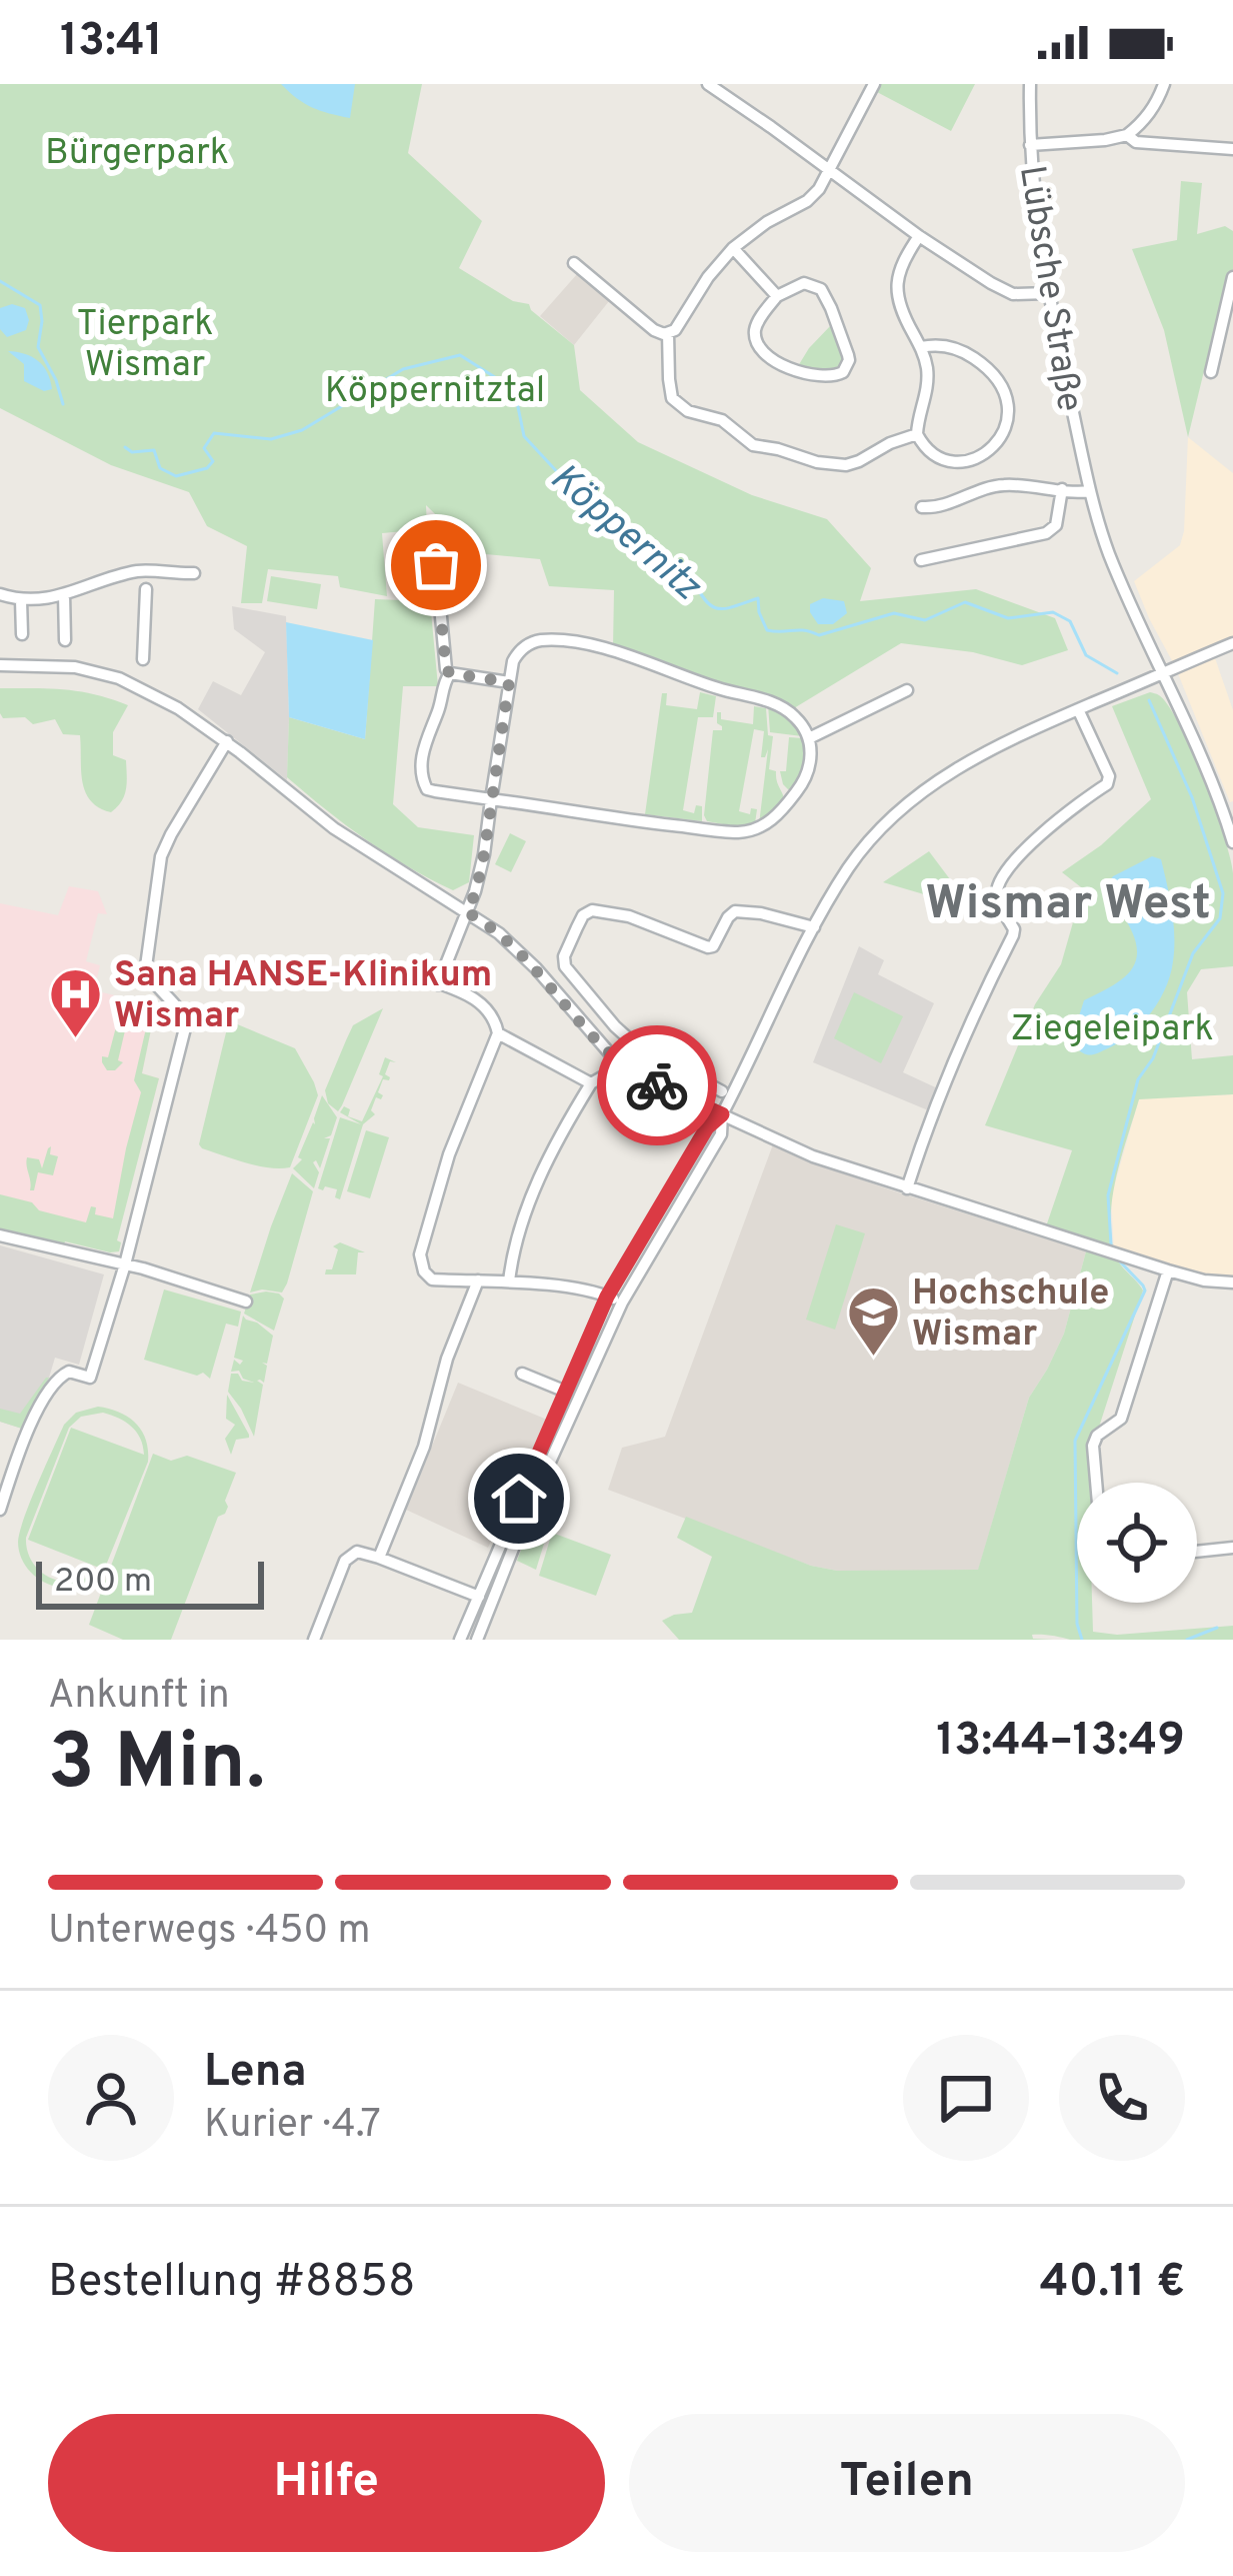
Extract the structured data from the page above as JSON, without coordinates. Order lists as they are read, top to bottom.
{
  "streets": {
    "street": ["Lübsche Straße"]
  },
  "districts": ["Wismar West"],
  "water": ["Köppernitz"],
  "parks": [
    "Bürgerpark",
    "Tierpark Wismar",
    "Köppernitztal",
    "Ziegeleipark"
  ],
  "places": {
    "hospital": ["Sana HANSE-Klinikum Wismar"],
    "school or university": ["Hochschule Wismar"]
  },
  "scale_bar": "200 m",
  "page": {
    "status": "13:41",
    "scale": "200 m",
    "heading": ["3 Min.", "Ankunft in", "13:44–13:49"],
    "panel": [
      "Lena",
      "Kurier · 4.7",
      "Bestellung #8858",
      "40.11 €"
    ],
    "bar": "Unterwegs · 450 m",
    "buttons": ["Hilfe", "Teilen"]
  }
}
